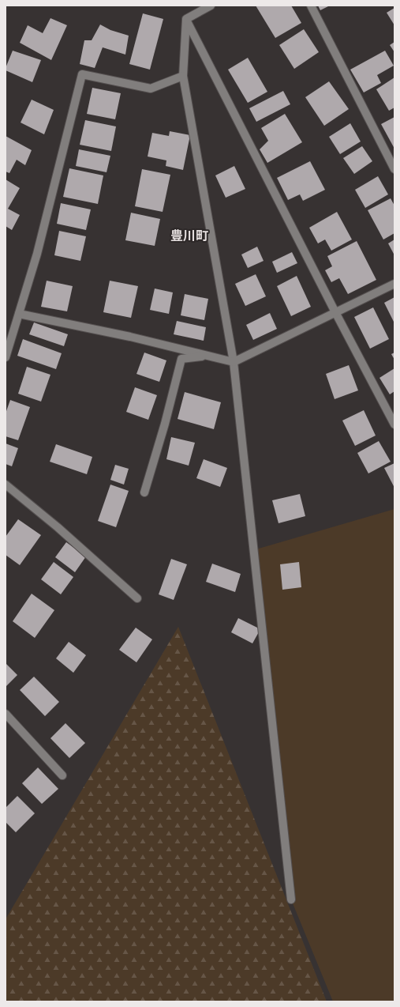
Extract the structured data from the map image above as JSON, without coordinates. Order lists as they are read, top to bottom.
{
  "districts": ["豊川町"]
}
